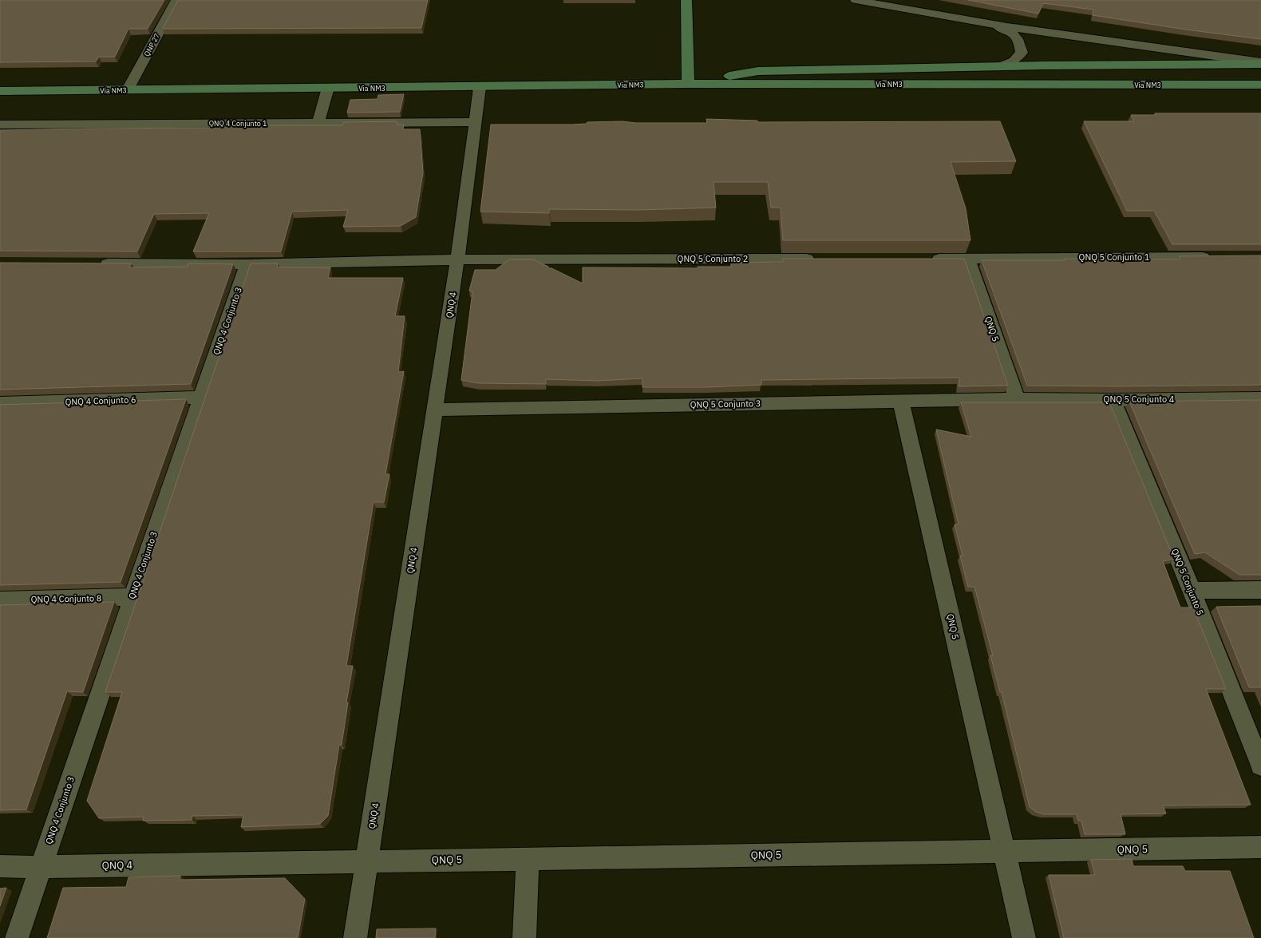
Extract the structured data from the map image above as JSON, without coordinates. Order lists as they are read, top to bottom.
{
  "streets": {
    "main road": ["Via NM3"],
    "street": [
      "QNP 27",
      "QNQ 4 Conjunto 1",
      "QNQ 5 Conjunto 1",
      "QNQ 5 Conjunto 2",
      "QNQ 4",
      "QNQ 4 Conjunto 3",
      "QNQ 5",
      "QNQ 5 Conjunto 4",
      "QNQ 4 Conjunto 6",
      "QNQ 5 Conjunto 3",
      "QNQ 5 Conjunto 5",
      "QNQ 4 Conjunto 8"
    ]
  },
  "crossings": [
    ["QNP 27", "Via NM3"],
    ["Via NM3", "QNQ 4"],
    ["QNQ 4 Conjunto 1", "QNQ 4"],
    ["QNQ 5 Conjunto 1", "QNQ 5"],
    ["QNQ 5 Conjunto 2", "QNQ 4"],
    ["QNQ 4", "QNQ 4 Conjunto 3"],
    ["QNQ 4", "QNQ 5"],
    ["QNQ 4", "QNQ 5 Conjunto 3"],
    ["QNQ 4 Conjunto 3", "QNQ 4 Conjunto 6"],
    ["QNQ 4 Conjunto 3", "QNQ 4 Conjunto 8"],
    ["QNQ 5", "QNQ 5 Conjunto 4"],
    ["QNQ 5", "QNQ 5 Conjunto 3"],
    ["QNQ 5 Conjunto 4", "QNQ 5 Conjunto 3"],
    ["QNQ 5 Conjunto 4", "QNQ 5 Conjunto 5"]
  ]
}
